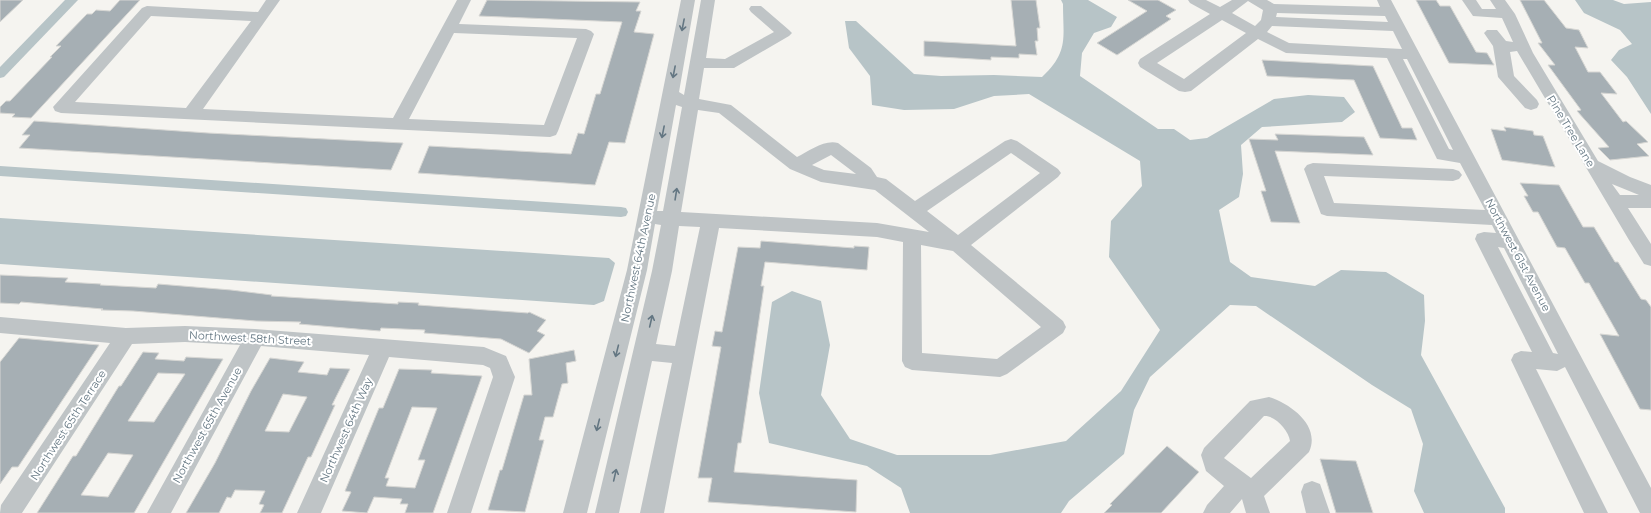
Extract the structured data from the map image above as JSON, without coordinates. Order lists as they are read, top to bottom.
{
  "streets": {
    "street": [
      "Pine Tree Lane",
      "Northwest 61st Avenue",
      "Northwest 64th Avenue",
      "Northwest 58th Street",
      "Northwest 65th Terrace",
      "Northwest 65th Avenue",
      "Northwest 64th Way"
    ]
  },
  "crossings": [
    ["Northwest 58th Street", "Northwest 65th Terrace"],
    ["Northwest 58th Street", "Northwest 65th Avenue"],
    ["Northwest 58th Street", "Northwest 64th Way"]
  ]
}
